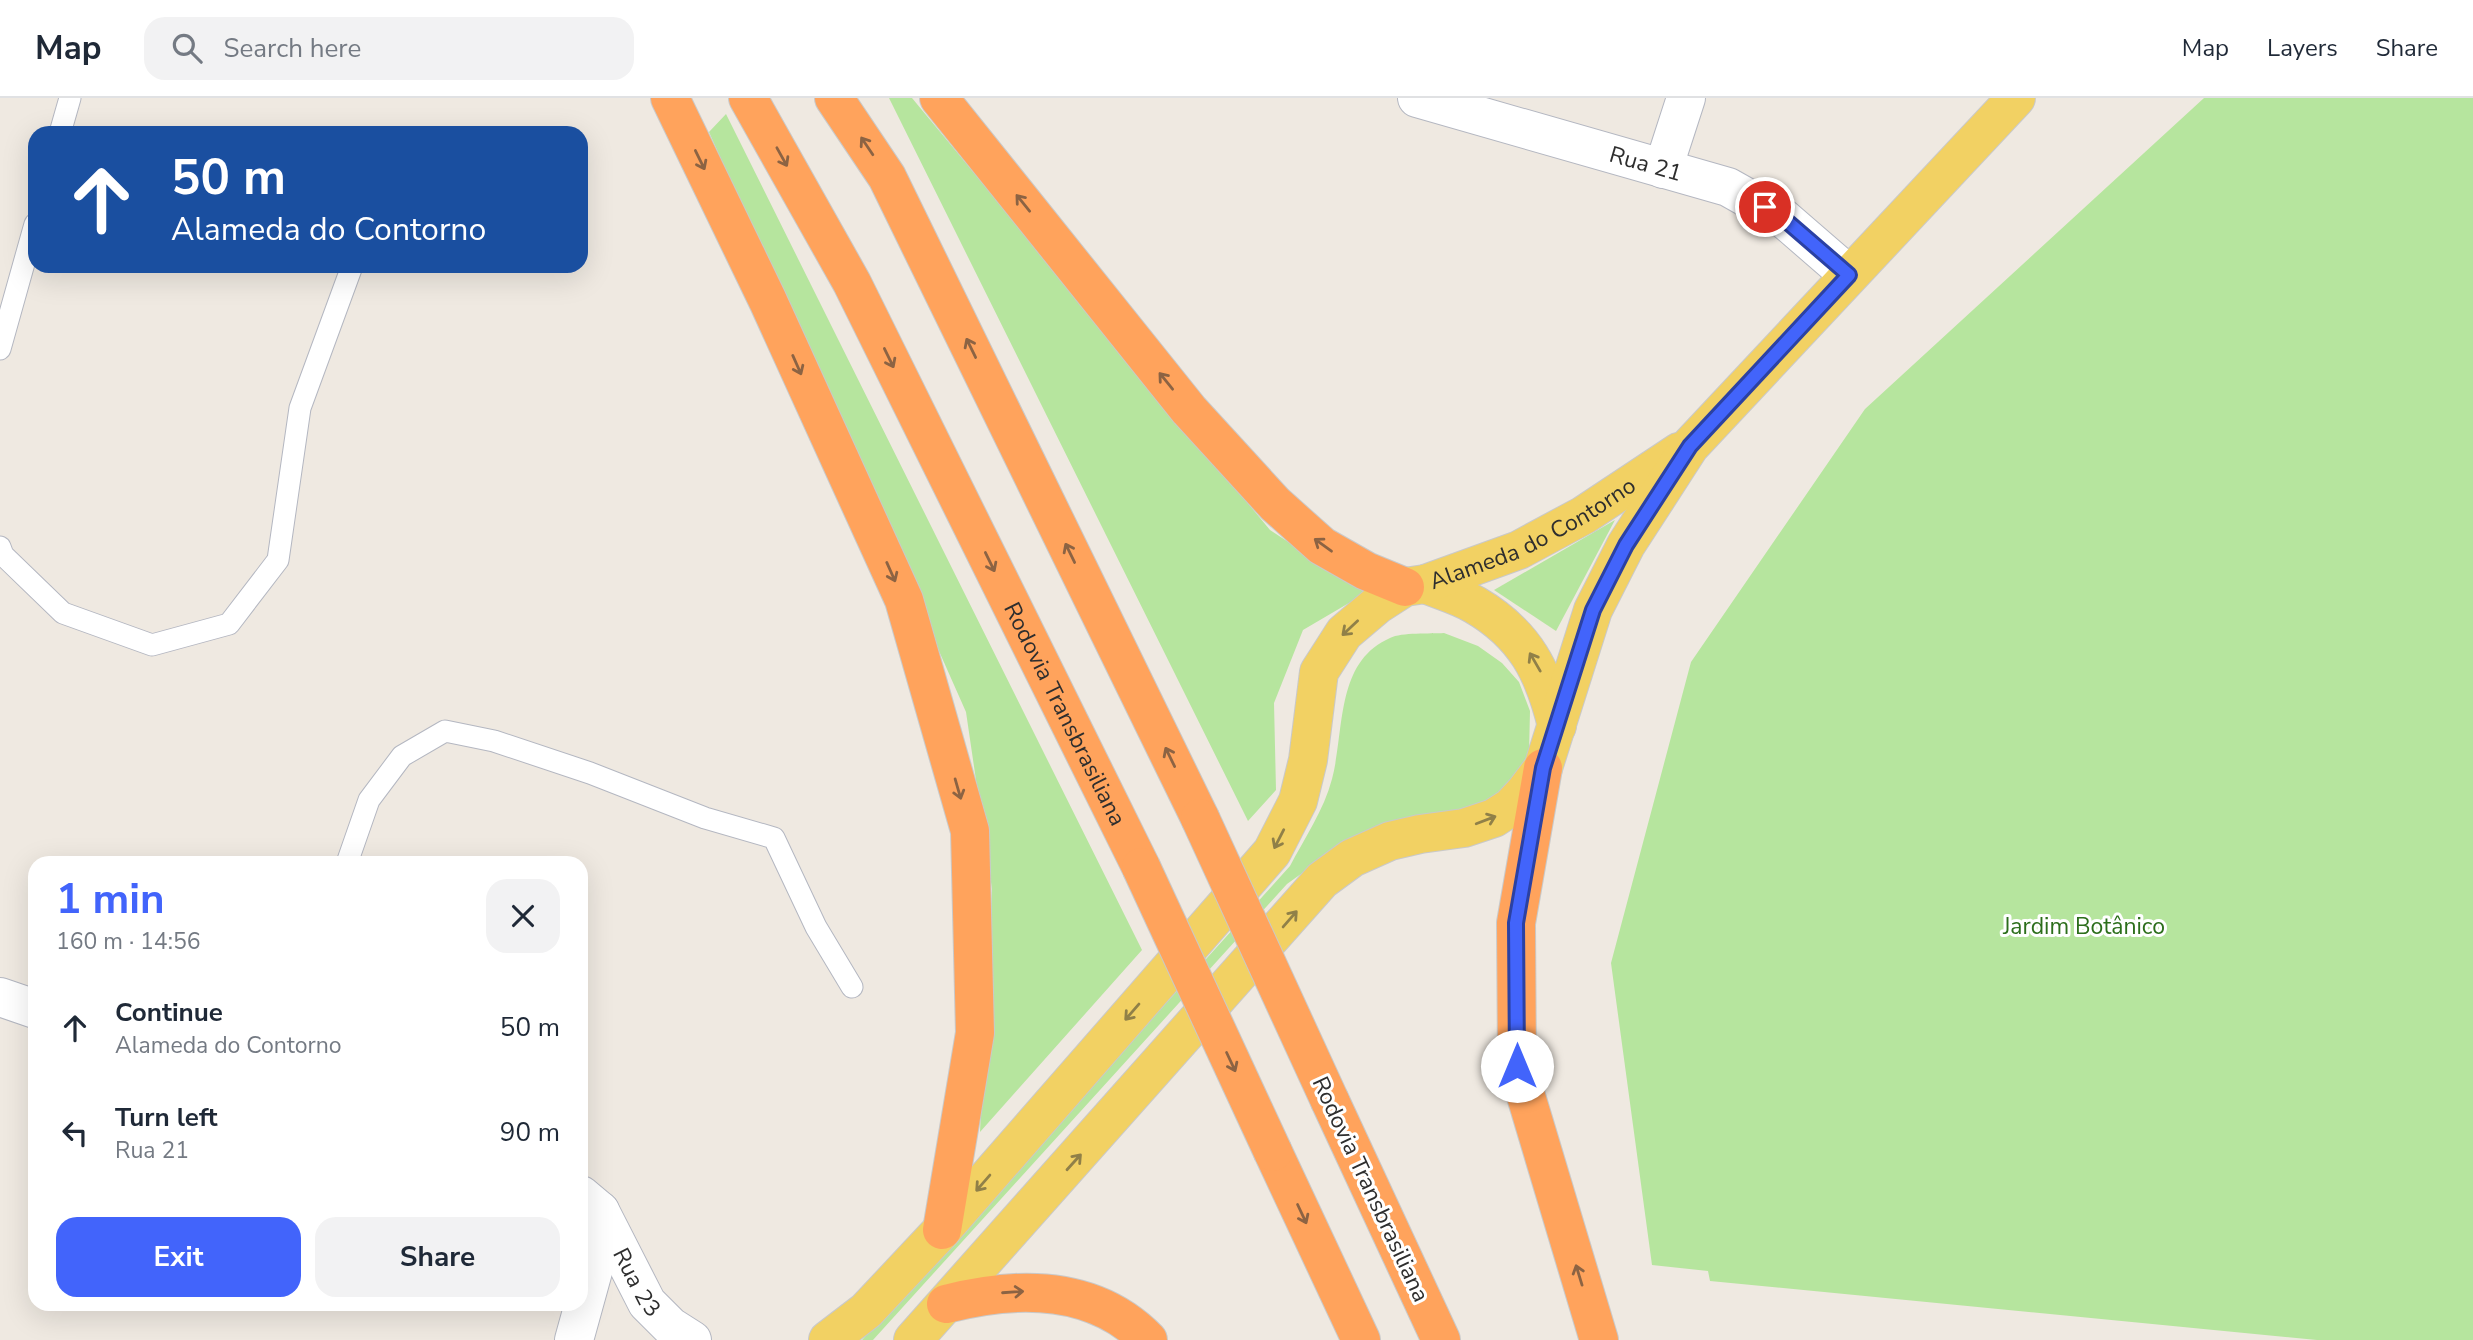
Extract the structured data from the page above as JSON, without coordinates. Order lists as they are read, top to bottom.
{
  "streets": {
    "highway": ["Rodovia Transbrasiliana"],
    "main road": ["Alameda do Contorno"],
    "street": ["Rua 21", "Rua 23"]
  },
  "crossings": [
    ["Rua 21", "Alameda do Contorno"]
  ],
  "parks": ["Jardim Botânico"],
  "page": {
    "header": "Map",
    "search": "Search here",
    "nav": ["Map", "Layers", "Share"],
    "turn": ["50 m", "Alameda do Contorno"],
    "heading": ["1 min", "160 m · 14:56"],
    "list": [
      {
        "name": "Continue",
        "note": "Alameda do Contorno",
        "value": "50 m"
      },
      {
        "name": "Turn left",
        "note": "Rua 21",
        "value": "90 m"
      }
    ],
    "buttons": ["Exit", "Share"]
  }
}
